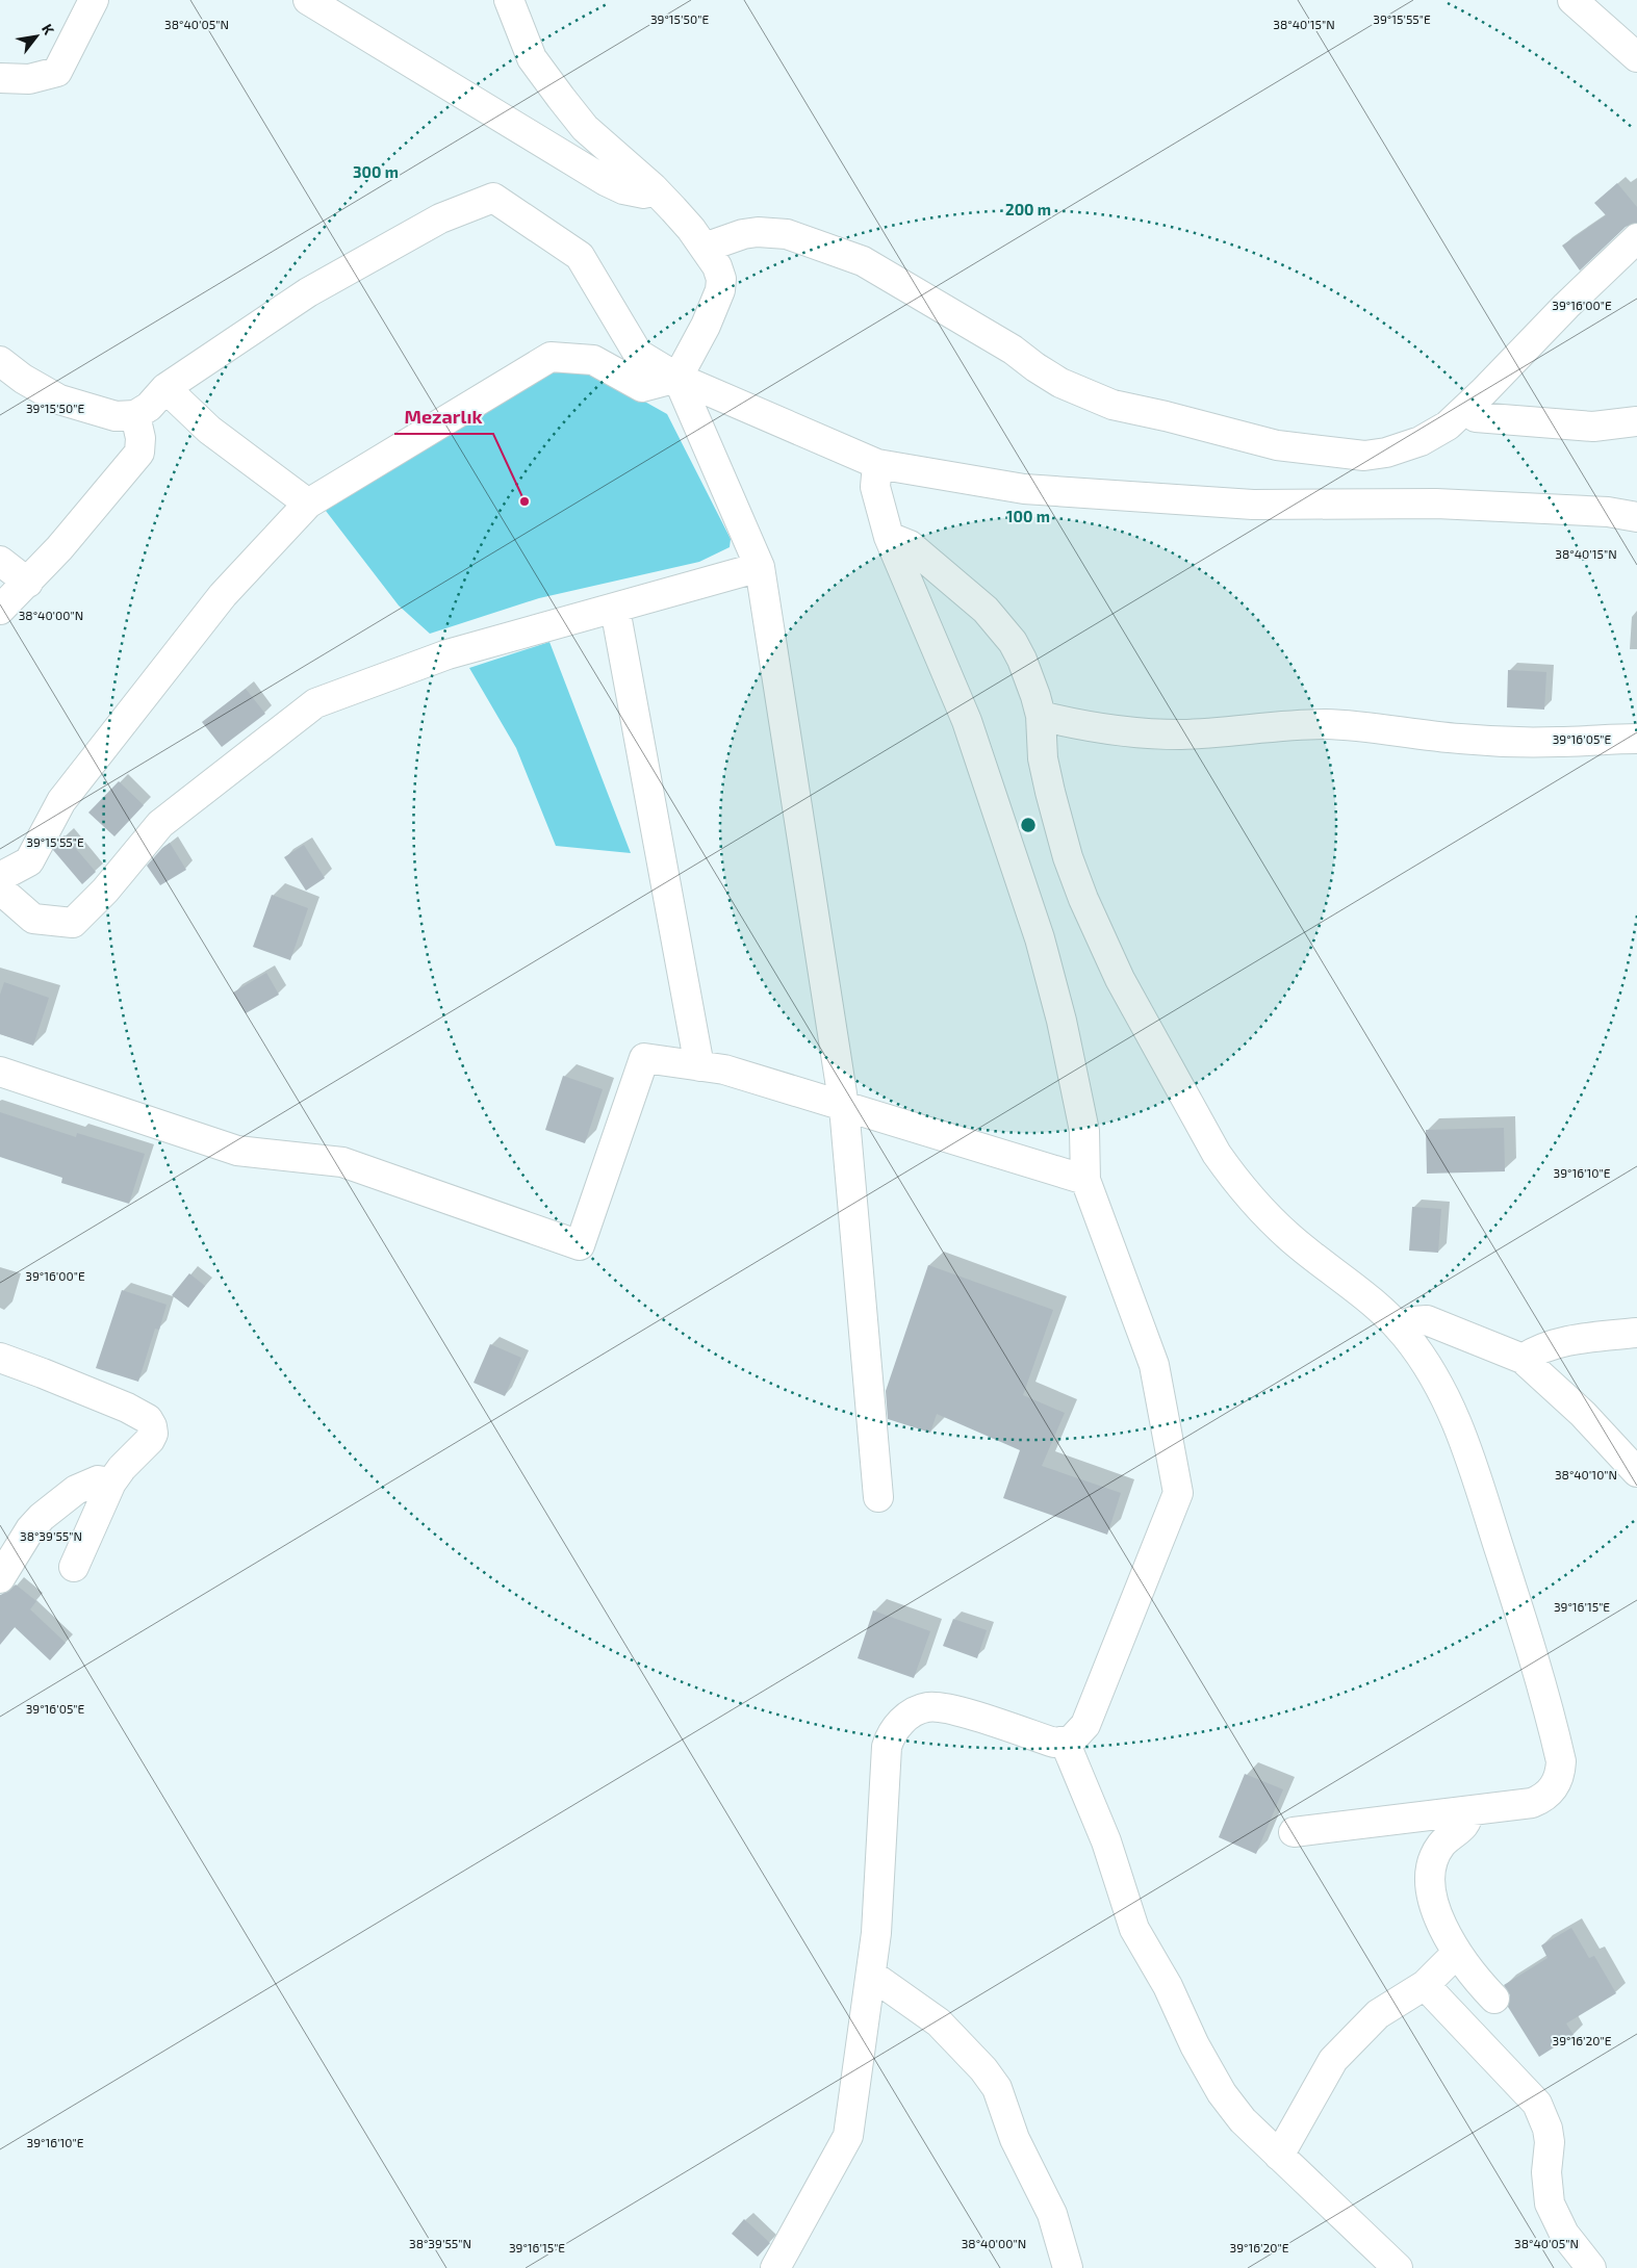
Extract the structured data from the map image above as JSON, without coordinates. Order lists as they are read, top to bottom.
{
  "places": ["Mezarlık"],
  "north": "top right",
  "coordinates": [
    "39°15'55\"E",
    "39°15'50\"E",
    "38°40'05\"N",
    "38°40'15\"N",
    "39°16'00\"E",
    "38°40'00\"N",
    "39°16'05\"E",
    "39°16'10\"E",
    "38°40'10\"N",
    "38°39'55\"N",
    "39°16'15\"E",
    "39°16'20\"E"
  ],
  "rings": ["300 m", "200 m", "100 m"]
}
